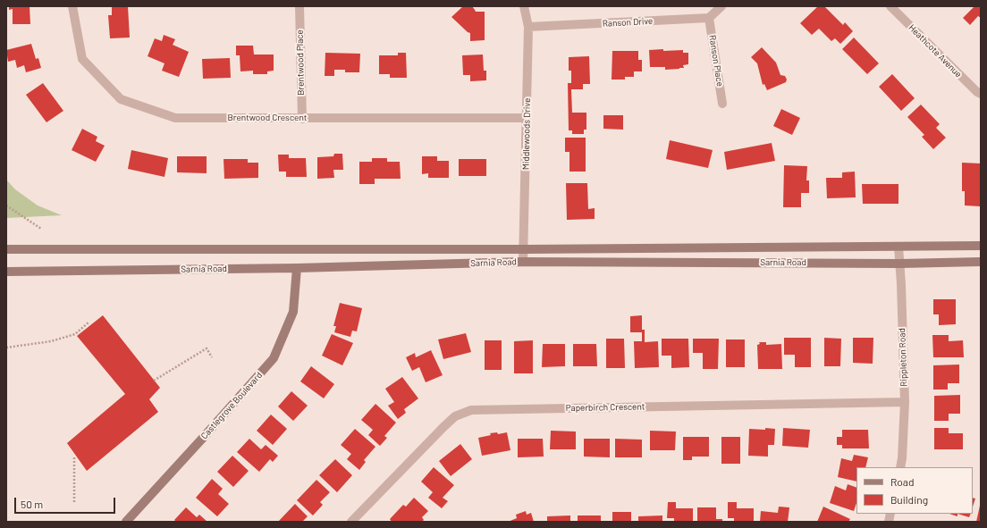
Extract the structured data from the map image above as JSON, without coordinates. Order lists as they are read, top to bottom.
{
  "streets": {
    "main road": ["Sarnia Road", "Castlegrove Boulevard"],
    "street": [
      "Ranson Drive",
      "Heathcote Avenue",
      "Ranson Place",
      "Brentwood Place",
      "Brentwood Crescent",
      "Middlewoods Drive",
      "Rippleton Road",
      "Paperbirch Crescent"
    ]
  },
  "crossings": [
    ["Ranson Drive", "Ranson Place"],
    ["Ranson Drive", "Middlewoods Drive"],
    ["Brentwood Place", "Brentwood Crescent"],
    ["Brentwood Crescent", "Middlewoods Drive"],
    ["Middlewoods Drive", "Sarnia Road"],
    ["Sarnia Road", "Rippleton Road"],
    ["Sarnia Road", "Castlegrove Boulevard"],
    ["Rippleton Road", "Paperbirch Crescent"]
  ],
  "legend": ["Road", "Building"],
  "scale_bar": "50 m"
}
